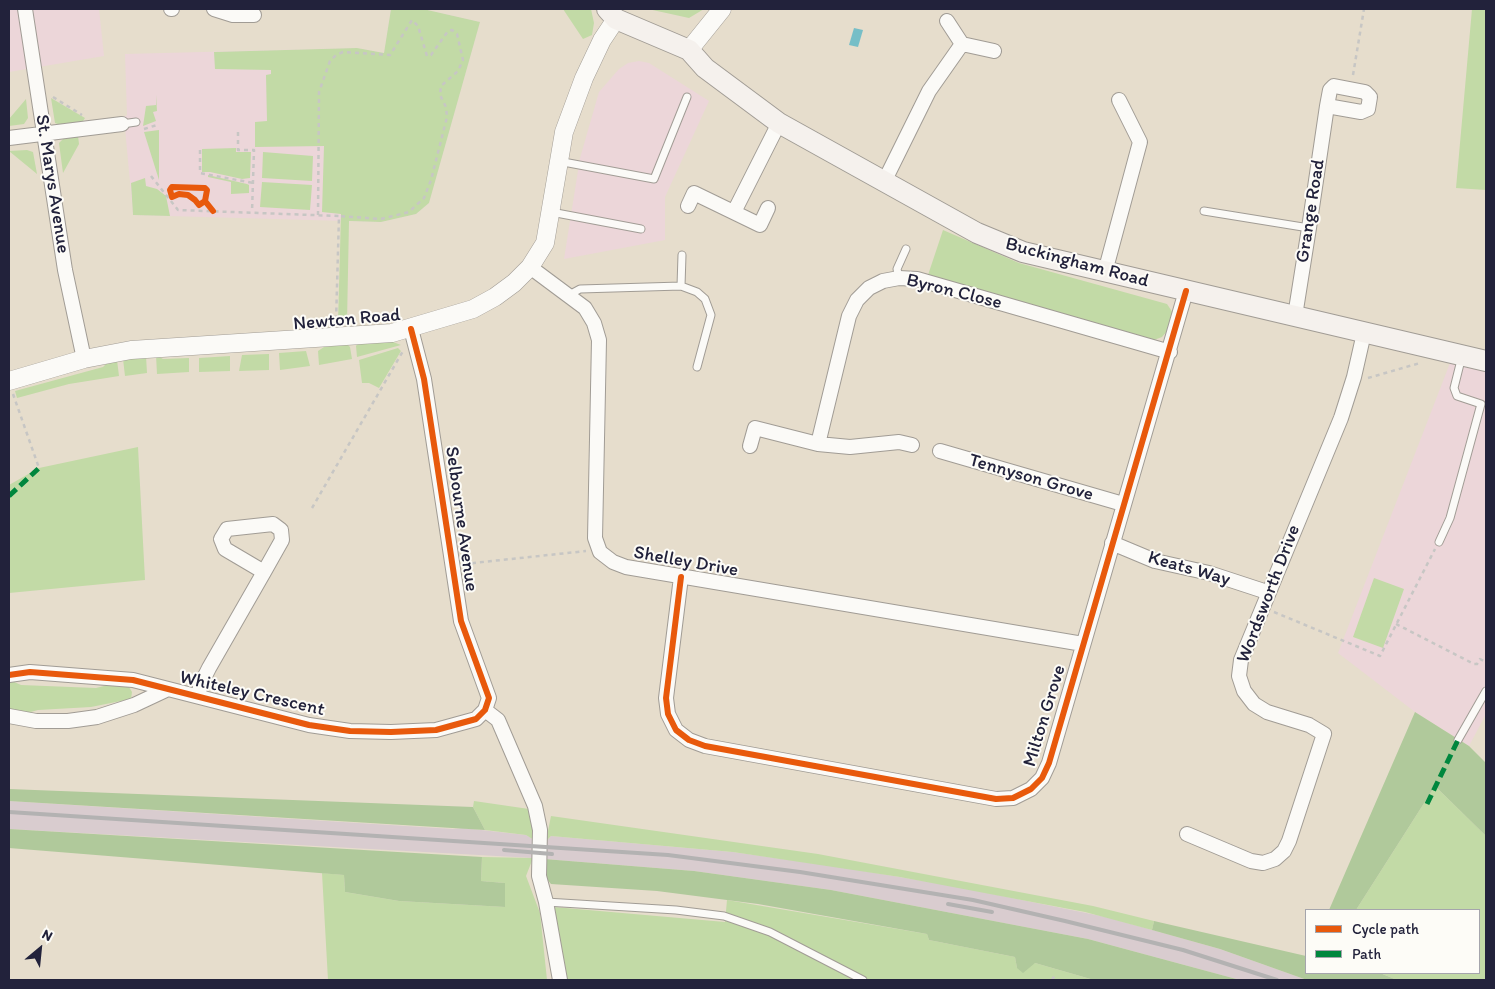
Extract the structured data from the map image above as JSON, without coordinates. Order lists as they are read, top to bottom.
{
  "streets": {
    "main road": ["Buckingham Road"],
    "street": [
      "St. Marys Avenue",
      "Grange Road",
      "Byron Close",
      "Newton Road",
      "Tennyson Grove",
      "Selbourne Avenue",
      "Shelley Drive",
      "Keats Way",
      "Wordsworth Drive",
      "Whiteley Crescent",
      "Milton Grove"
    ]
  },
  "crossings": [
    ["St. Marys Avenue", "Newton Road"],
    ["Grange Road", "Buckingham Road"],
    ["Buckingham Road", "Newton Road"],
    ["Buckingham Road", "Wordsworth Drive"],
    ["Buckingham Road", "Milton Grove"],
    ["Byron Close", "Milton Grove"],
    ["Newton Road", "Selbourne Avenue"],
    ["Tennyson Grove", "Milton Grove"],
    ["Selbourne Avenue", "Whiteley Crescent"],
    ["Shelley Drive", "Milton Grove"],
    ["Keats Way", "Wordsworth Drive"],
    ["Keats Way", "Milton Grove"]
  ],
  "legend": ["Cycle path", "Path"],
  "north": "top right"
}
